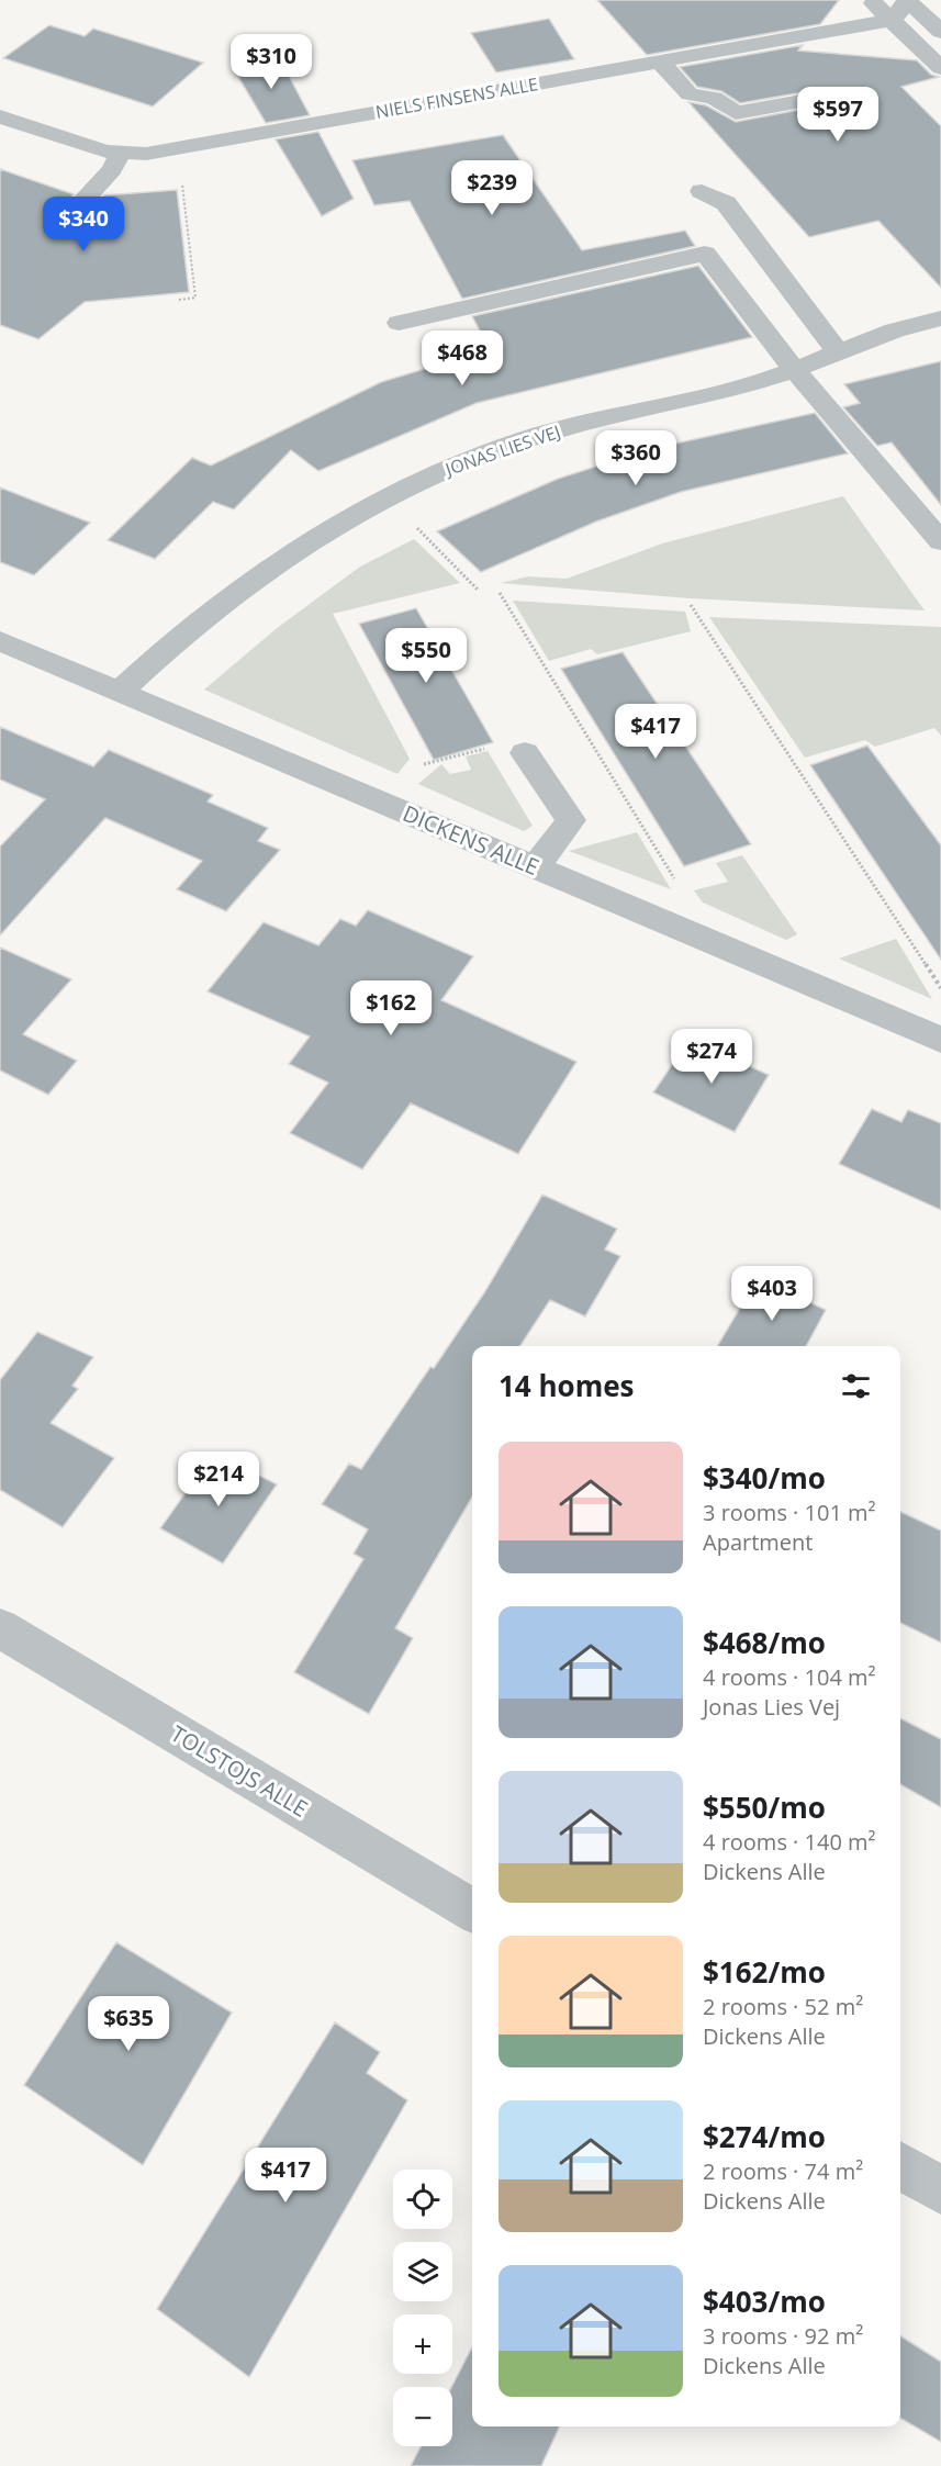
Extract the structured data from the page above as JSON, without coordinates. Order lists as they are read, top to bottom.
{
  "streets": {
    "street": [
      "NIELS FINSENS ALLE",
      "JONAS LIES VEJ",
      "DICKENS ALLE",
      "TOLSTOJS ALLE"
    ]
  },
  "crossings": [
    ["JONAS LIES VEJ", "DICKENS ALLE"]
  ],
  "page": {
    "price": [
      "$310",
      "$597",
      "$239",
      "$340",
      "$468",
      "$360",
      "$550",
      "$417",
      "$162",
      "$274",
      "$403",
      "$214",
      "$635",
      "$417"
    ],
    "heading": "14 homes",
    "list": [
      {
        "name": "$340/mo",
        "note": "3 rooms · 101 m² · Apartment"
      },
      {
        "name": "$468/mo",
        "note": "4 rooms · 104 m² · Jonas Lies Vej"
      },
      {
        "name": "$550/mo",
        "note": "4 rooms · 140 m² · Dickens Alle"
      },
      {
        "name": "$162/mo",
        "note": "2 rooms · 52 m² · Dickens Alle"
      },
      {
        "name": "$274/mo",
        "note": "2 rooms · 74 m² · Dickens Alle"
      },
      {
        "name": "$403/mo",
        "note": "3 rooms · 92 m² · Dickens Alle"
      }
    ],
    "map_buttons": ["+", "−"]
  }
}
